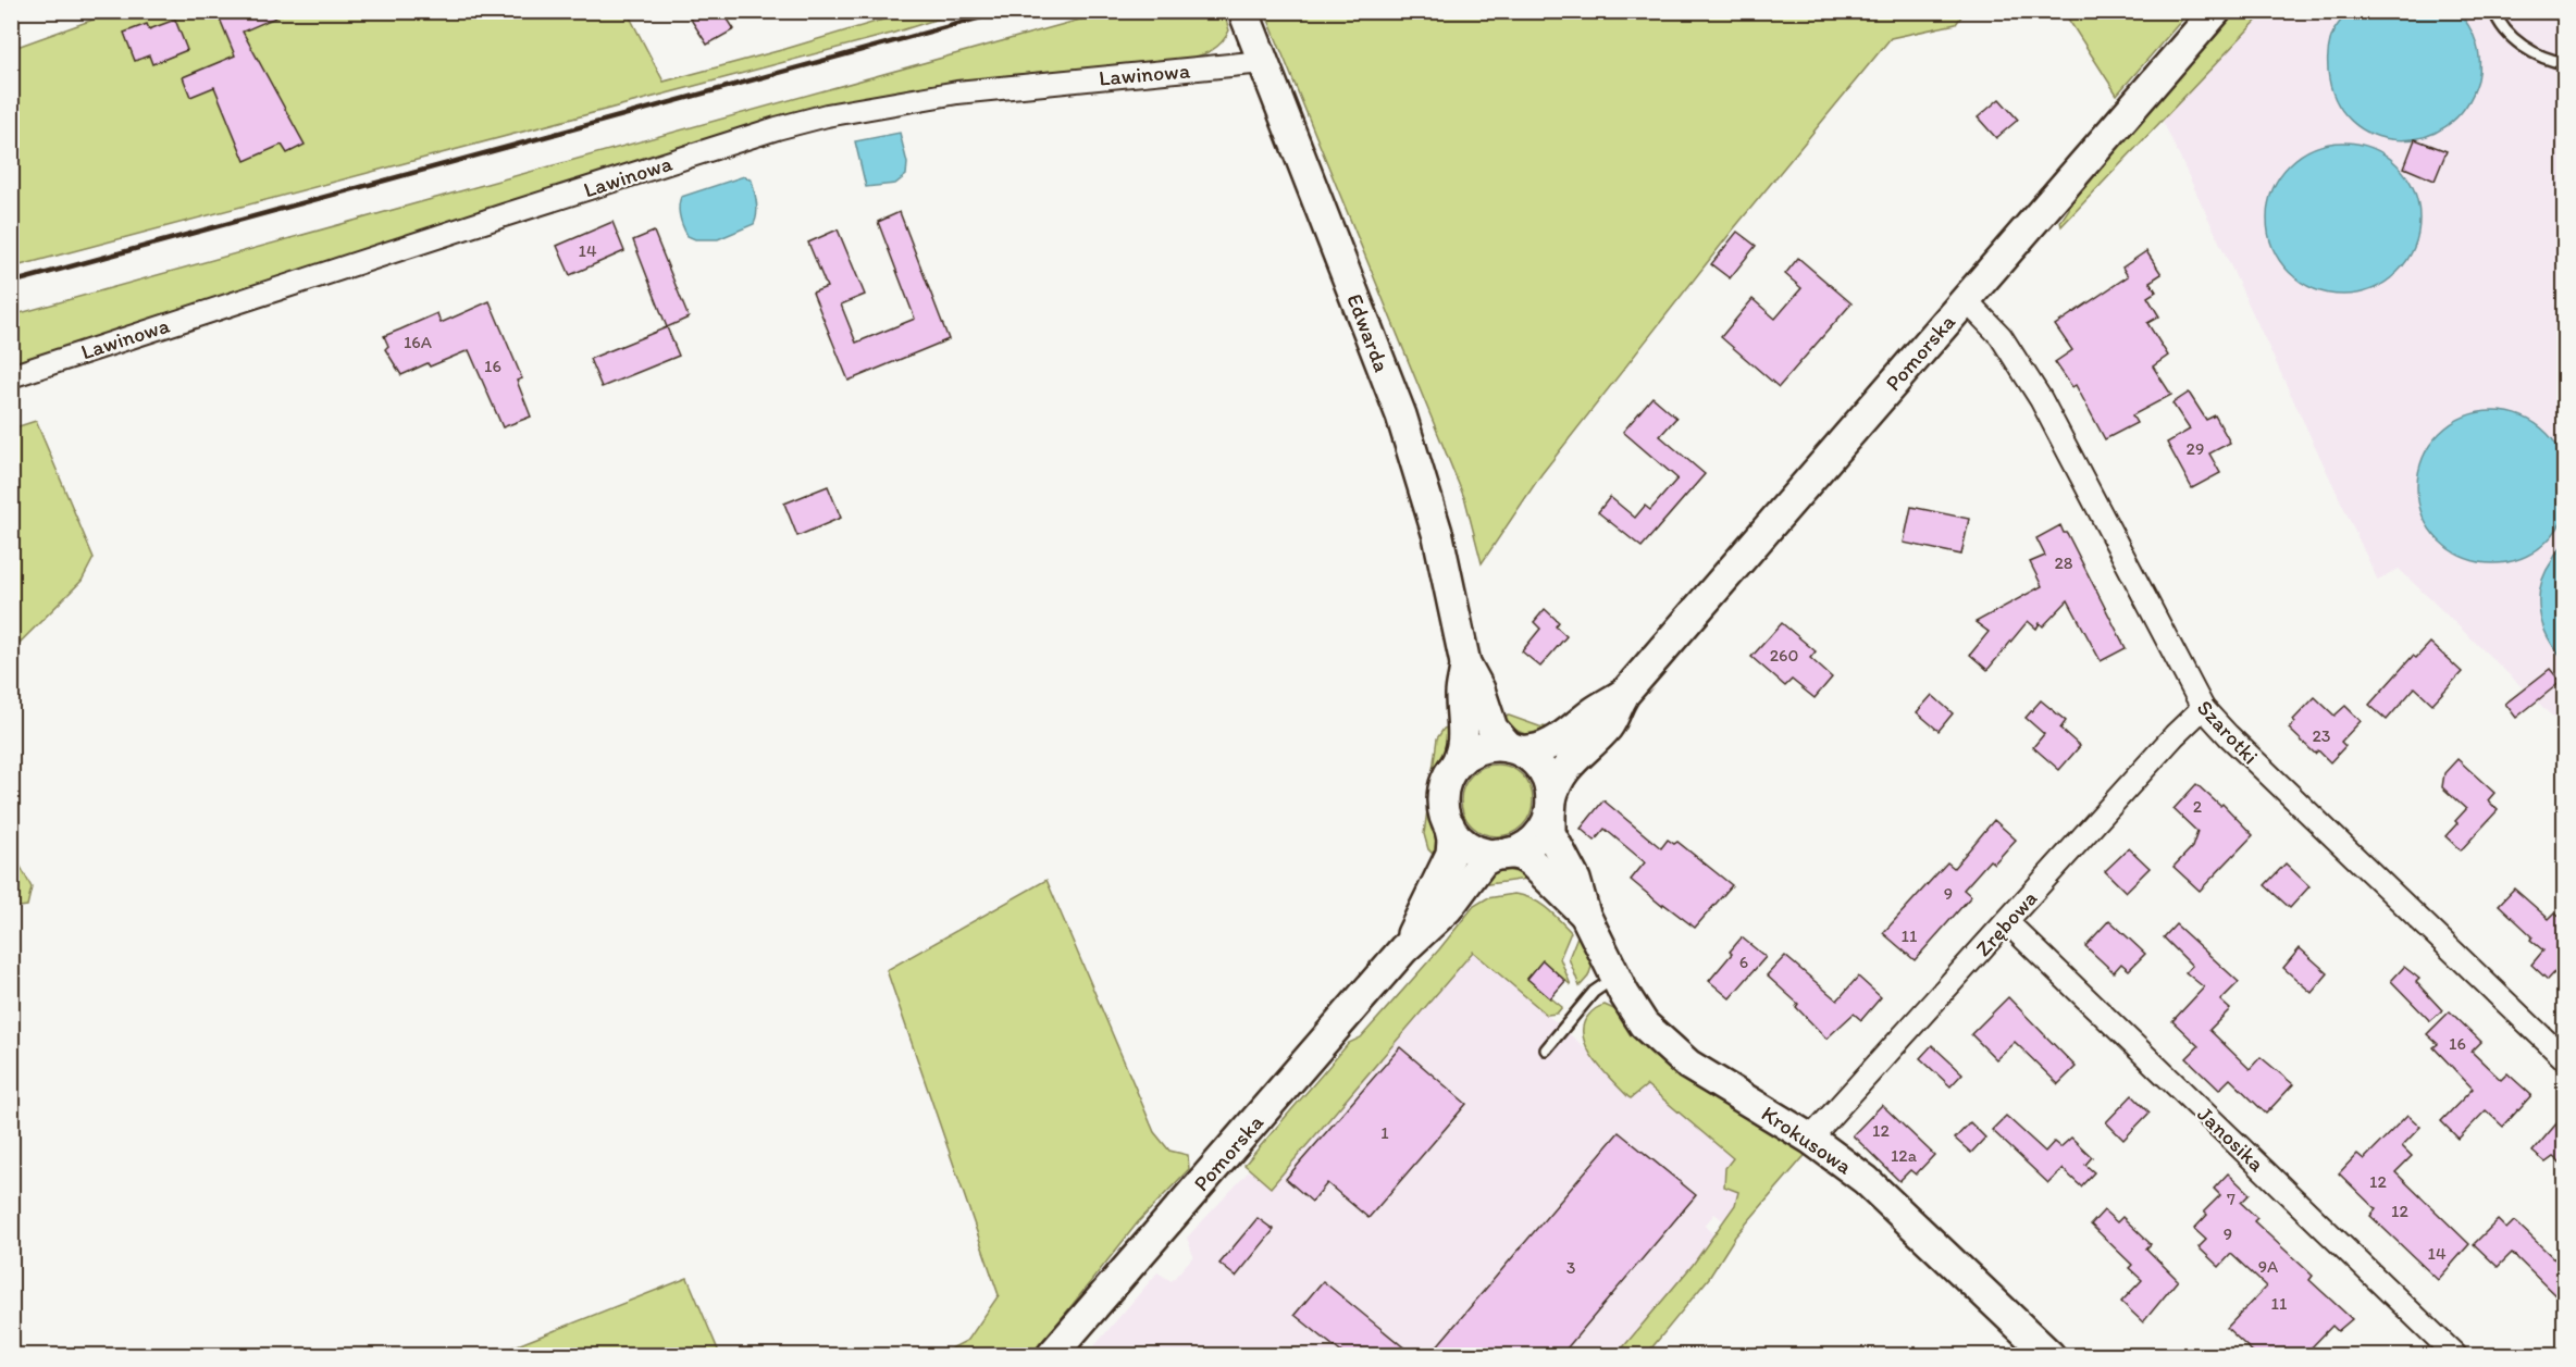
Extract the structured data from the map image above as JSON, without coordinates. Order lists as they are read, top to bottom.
{
  "streets": {
    "street": [
      "Lawinowa",
      "Edwarda",
      "Pomorska",
      "Szarotki",
      "Zrębowa",
      "Janosika",
      "Krokusowa"
    ]
  },
  "crossings": [
    ["Lawinowa", "Edwarda"],
    ["Edwarda", "Pomorska"],
    ["Edwarda", "Krokusowa"],
    ["Pomorska", "Szarotki"],
    ["Pomorska", "Krokusowa"],
    ["Szarotki", "Zrębowa"],
    ["Zrębowa", "Janosika"],
    ["Zrębowa", "Krokusowa"]
  ],
  "house_numbers": [
    "14",
    "16A",
    "16",
    "29",
    "28",
    "260",
    "23",
    "2",
    "9",
    "11",
    "6",
    "16",
    "12",
    "1",
    "12a",
    "12",
    "7",
    "12",
    "9",
    "14",
    "9A",
    "3",
    "11"
  ]
}
